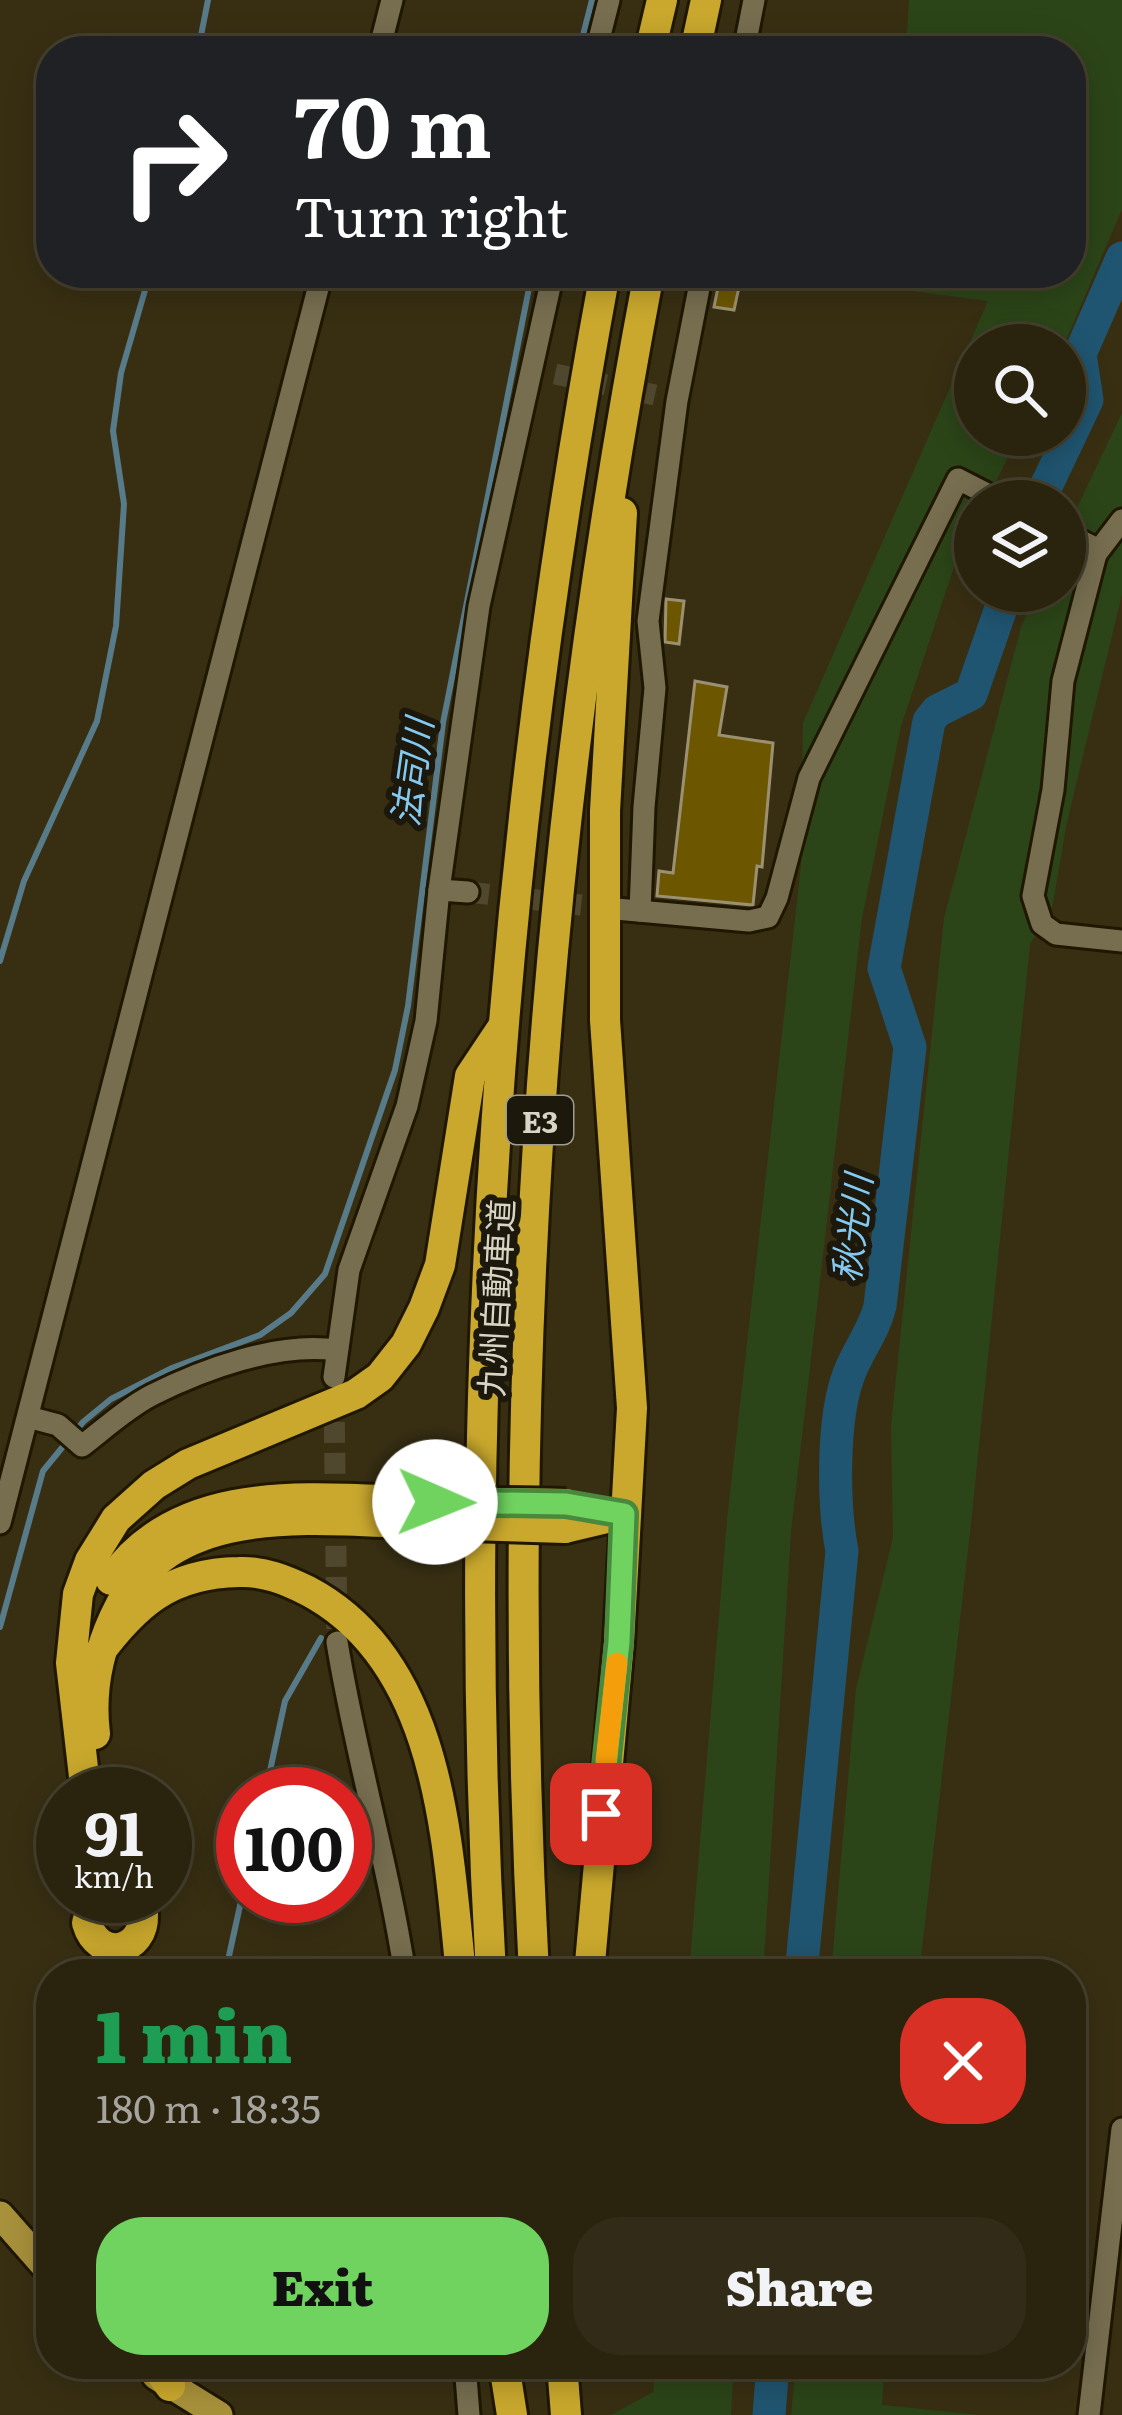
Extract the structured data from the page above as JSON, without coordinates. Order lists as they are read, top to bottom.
{
  "streets": {
    "highway": ["E3", "九州自動車道"]
  },
  "water": ["法司川", "秋光川"],
  "page": {
    "turn": ["70 m", "Turn right"],
    "speed": "91 km/h",
    "limit": "100",
    "heading": ["1 min", "180 m · 18:35"],
    "buttons": ["Exit", "Share"]
  }
}
